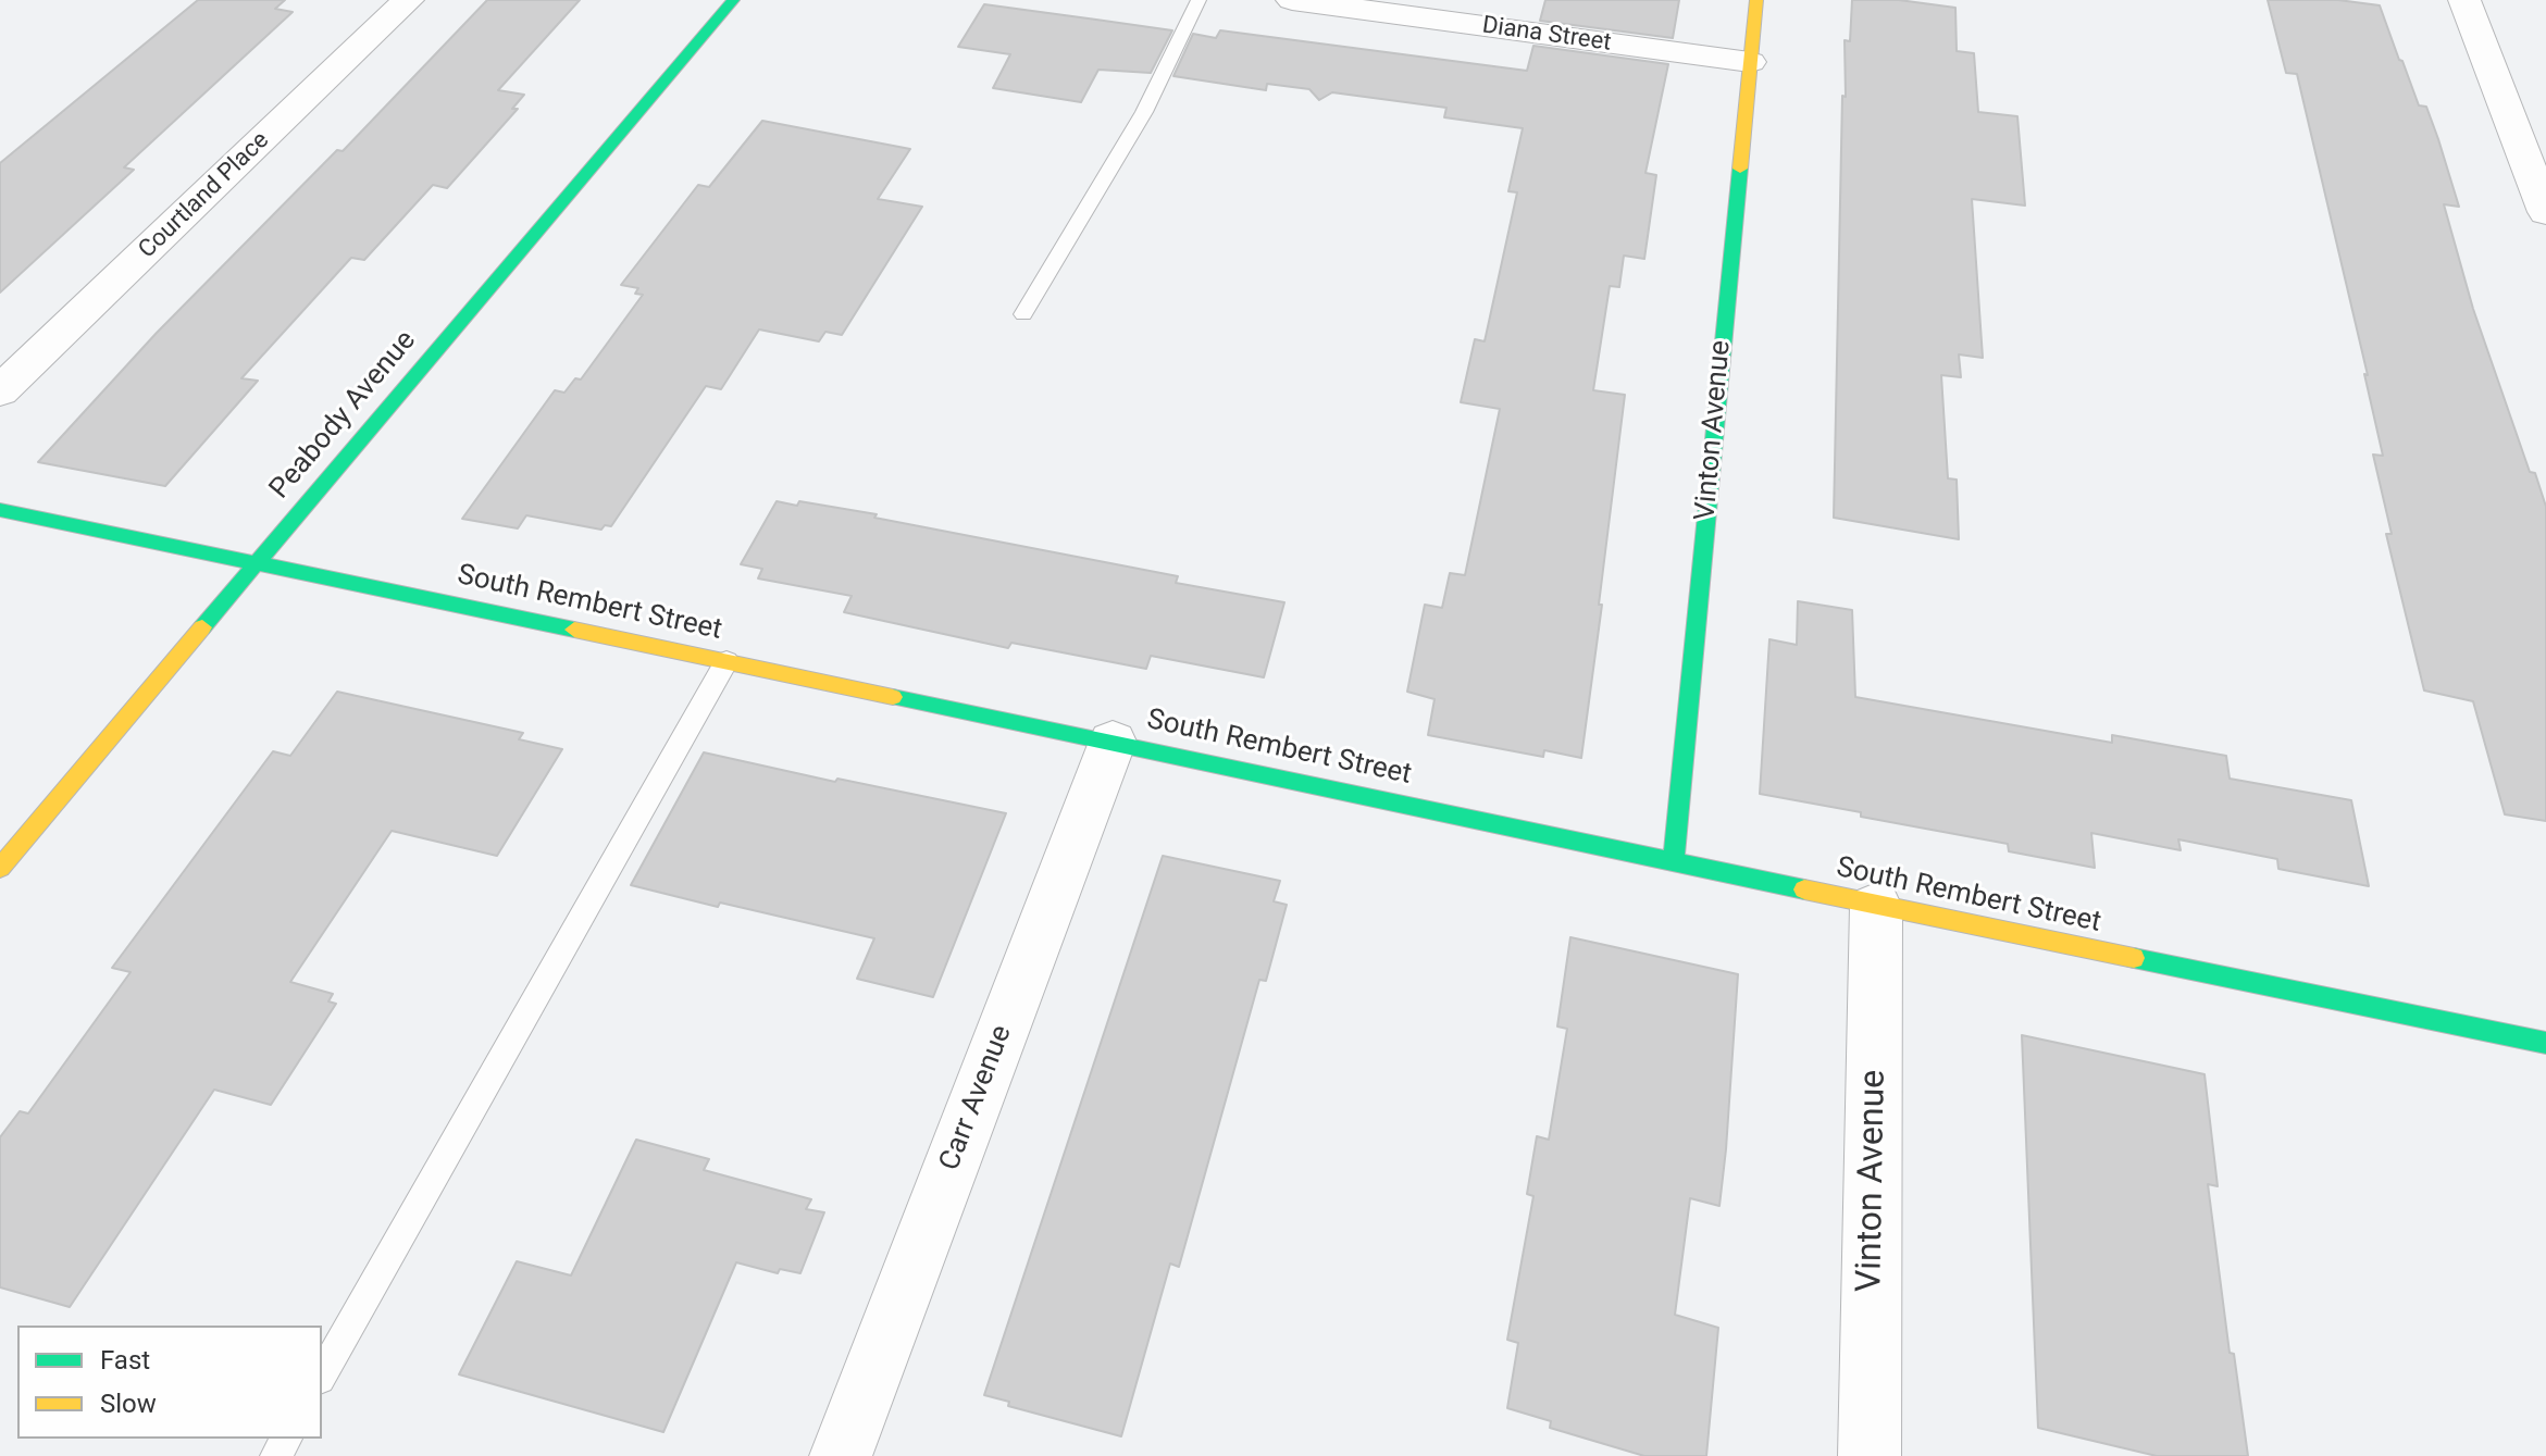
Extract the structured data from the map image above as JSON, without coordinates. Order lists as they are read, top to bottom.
{
  "streets": {
    "street": [
      "Diana Street",
      "Courtland Place",
      "Peabody Avenue",
      "Vinton Avenue",
      "South Rembert Street",
      "Carr Avenue"
    ]
  },
  "crossings": [
    ["Diana Street", "Vinton Avenue"],
    ["Peabody Avenue", "South Rembert Street"],
    ["Vinton Avenue", "South Rembert Street"],
    ["South Rembert Street", "Carr Avenue"]
  ],
  "legend": ["Fast", "Slow"]
}
